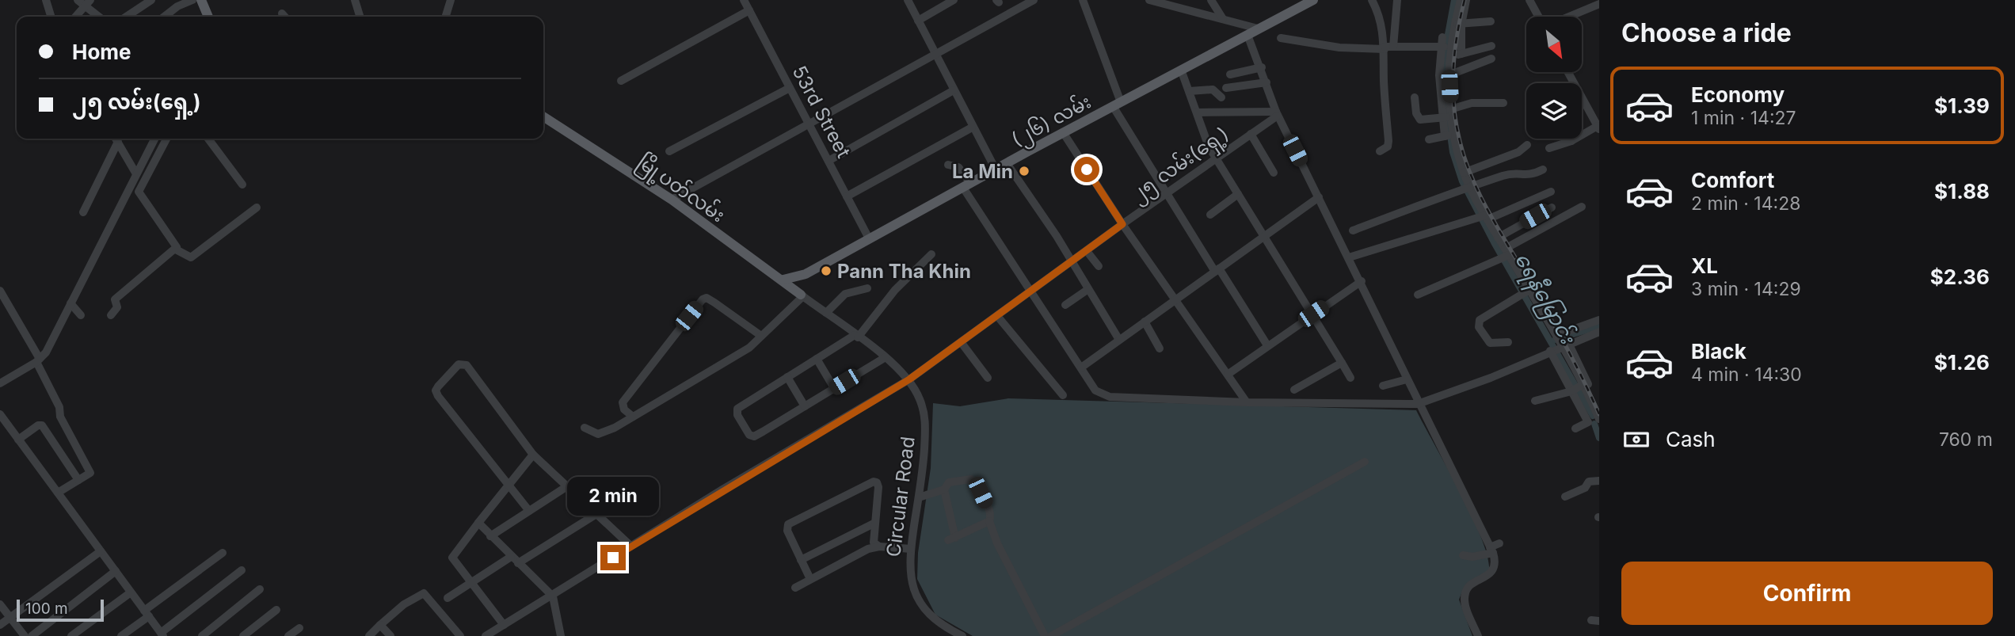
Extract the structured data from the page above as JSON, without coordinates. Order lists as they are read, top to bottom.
{
  "streets": {
    "main road": ["(၂၆) လမ်း", "မြို့ပတ်လမ်း"],
    "street": ["53rd Street", "၂၅ လမ်း(ရှေ့)", "Circular Road"]
  },
  "crossings": [
    ["53rd Street", "(၂၆) လမ်း"],
    ["(၂၆) လမ်း", "မြို့ပတ်လမ်း"],
    ["၂၅ လမ်း(ရှေ့)", "Circular Road"],
    ["မြို့ပတ်လမ်း", "Circular Road"]
  ],
  "water": ["ရေနီမြောင်း"],
  "places": ["La Min", "Pann Tha Khin"],
  "scale_bar": "100 m",
  "north": "bottom right",
  "page": {
    "heading": "Choose a ride",
    "banner": ["Home", "၂၅ လမ်း(ရှေ့)"],
    "list": [
      {
        "name": "Economy",
        "note": "1 min · 14:27",
        "value": "$1.39"
      },
      {
        "name": "Comfort",
        "note": "2 min · 14:28",
        "value": "$1.88"
      },
      {
        "name": "XL",
        "note": "3 min · 14:29",
        "value": "$2.36"
      },
      {
        "name": "Black",
        "note": "4 min · 14:30",
        "value": "$1.26"
      }
    ],
    "pay": ["Cash", "760 m"],
    "bubble": "2 min",
    "buttons": "Confirm",
    "scale": "100 m"
  }
}
